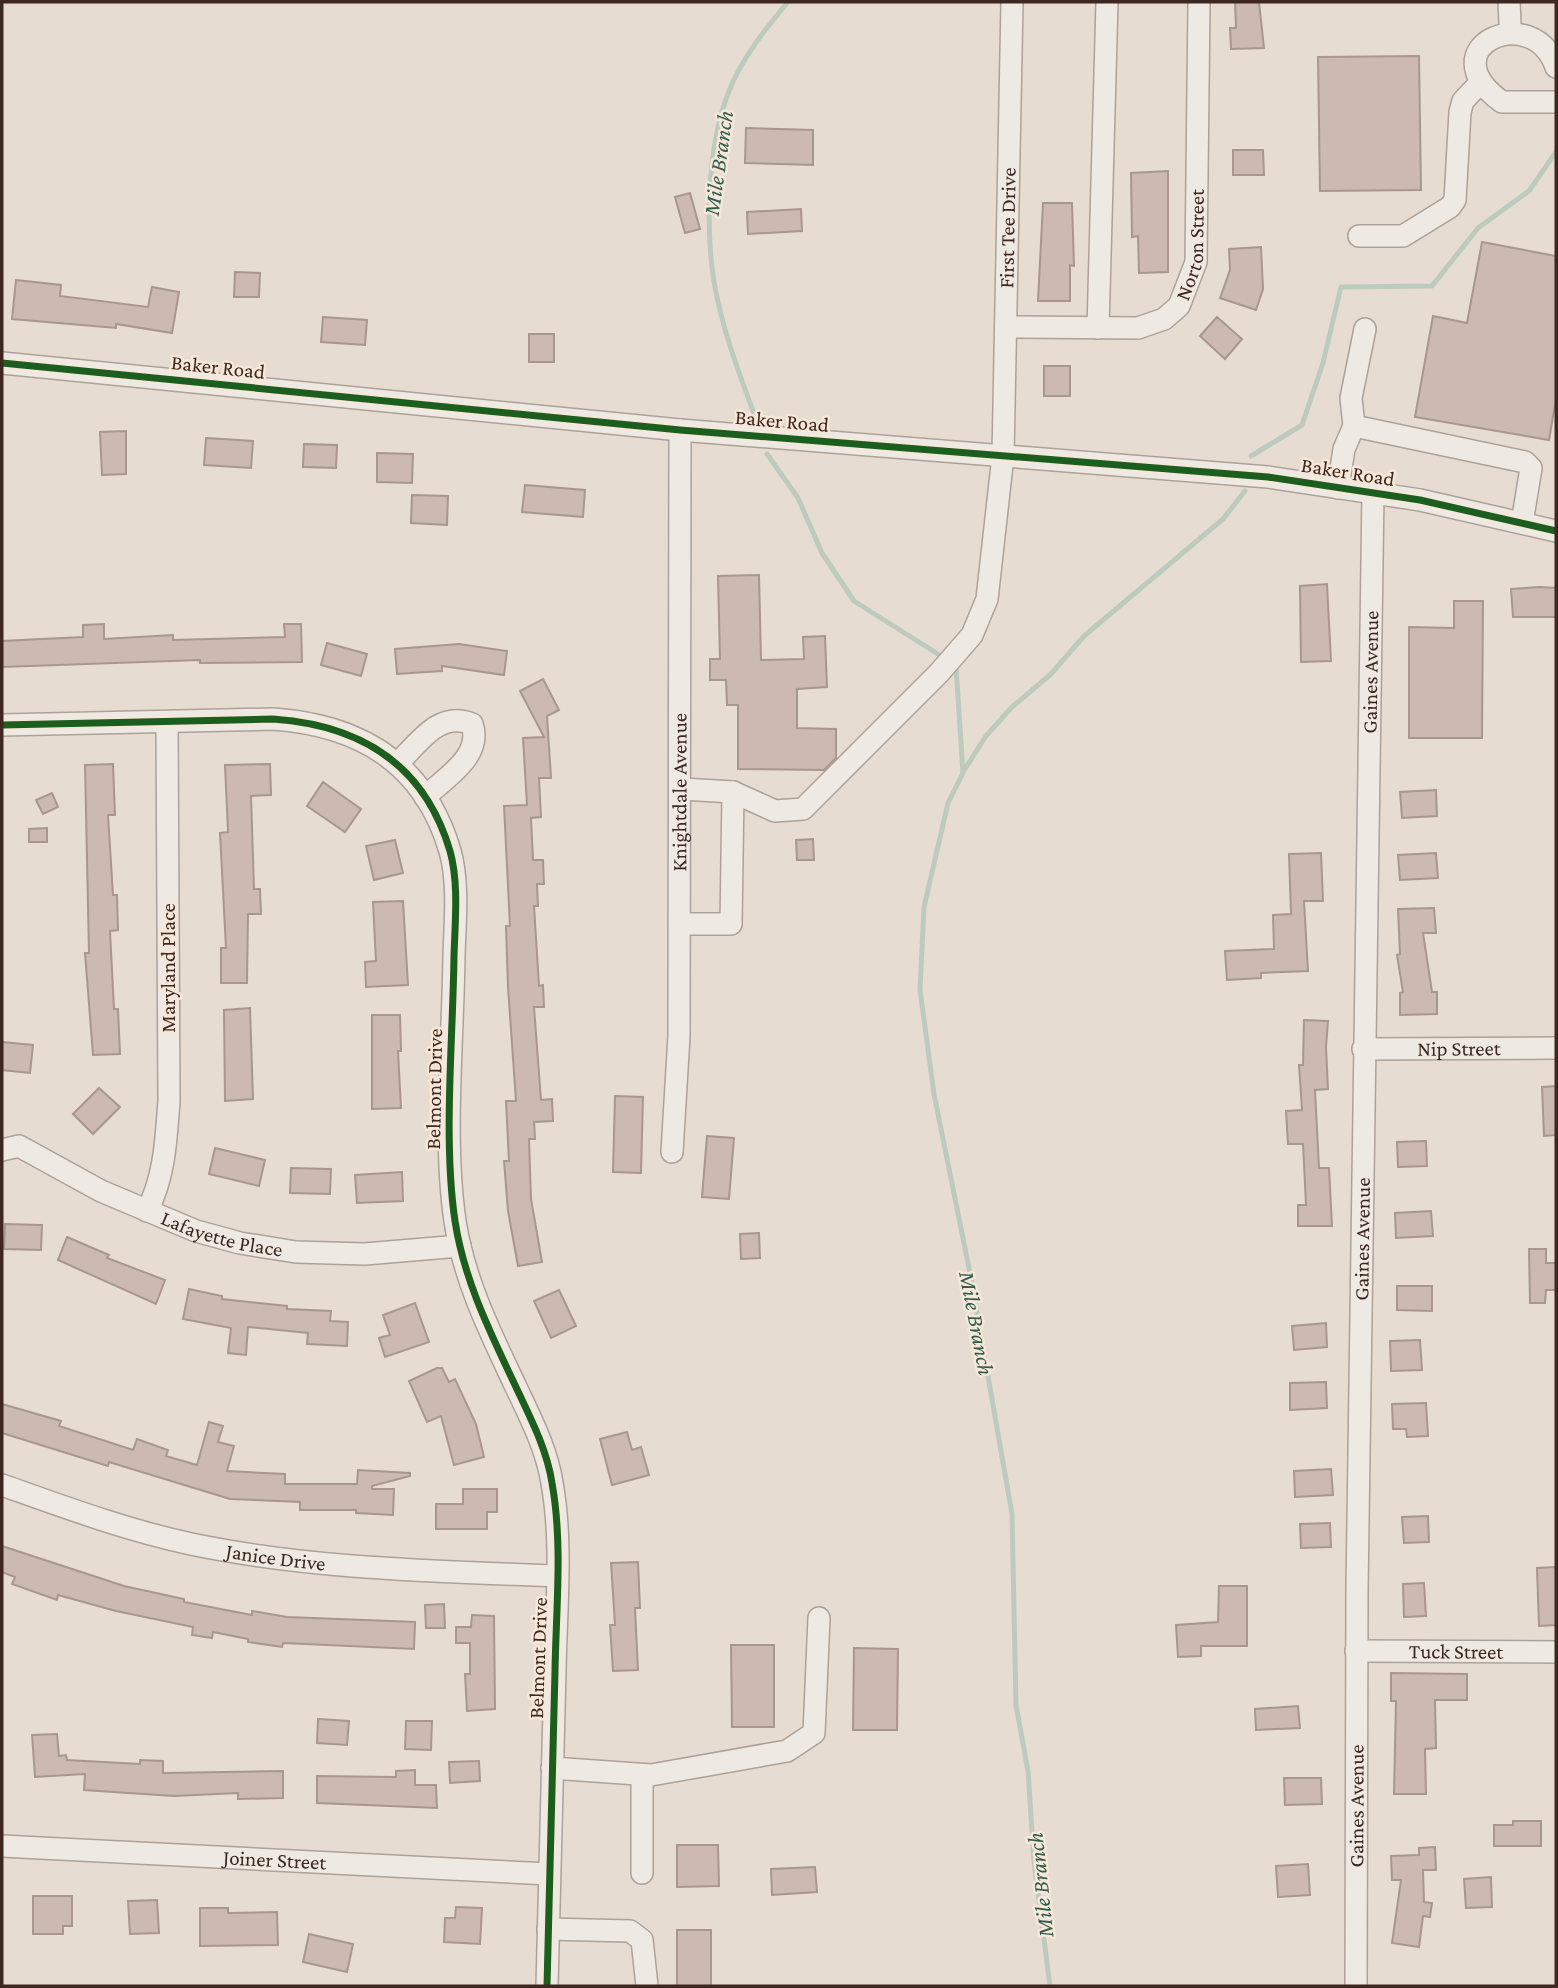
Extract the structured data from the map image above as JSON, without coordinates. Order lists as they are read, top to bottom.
{
  "streets": {
    "street": [
      "First Tee Drive",
      "Norton Street",
      "Baker Road",
      "Gaines Avenue",
      "Knightdale Avenue",
      "Maryland Place",
      "Nip Street",
      "Belmont Drive",
      "Lafayette Place",
      "Janice Drive",
      "Tuck Street",
      "Joiner Street"
    ]
  },
  "crossings": [
    ["First Tee Drive", "Norton Street"],
    ["First Tee Drive", "Baker Road"],
    ["Baker Road", "Gaines Avenue"],
    ["Baker Road", "Knightdale Avenue"],
    ["Gaines Avenue", "Nip Street"],
    ["Gaines Avenue", "Tuck Street"],
    ["Maryland Place", "Belmont Drive"],
    ["Maryland Place", "Lafayette Place"],
    ["Belmont Drive", "Lafayette Place"],
    ["Belmont Drive", "Janice Drive"],
    ["Belmont Drive", "Joiner Street"]
  ],
  "water": ["Mile Branch"]
}
